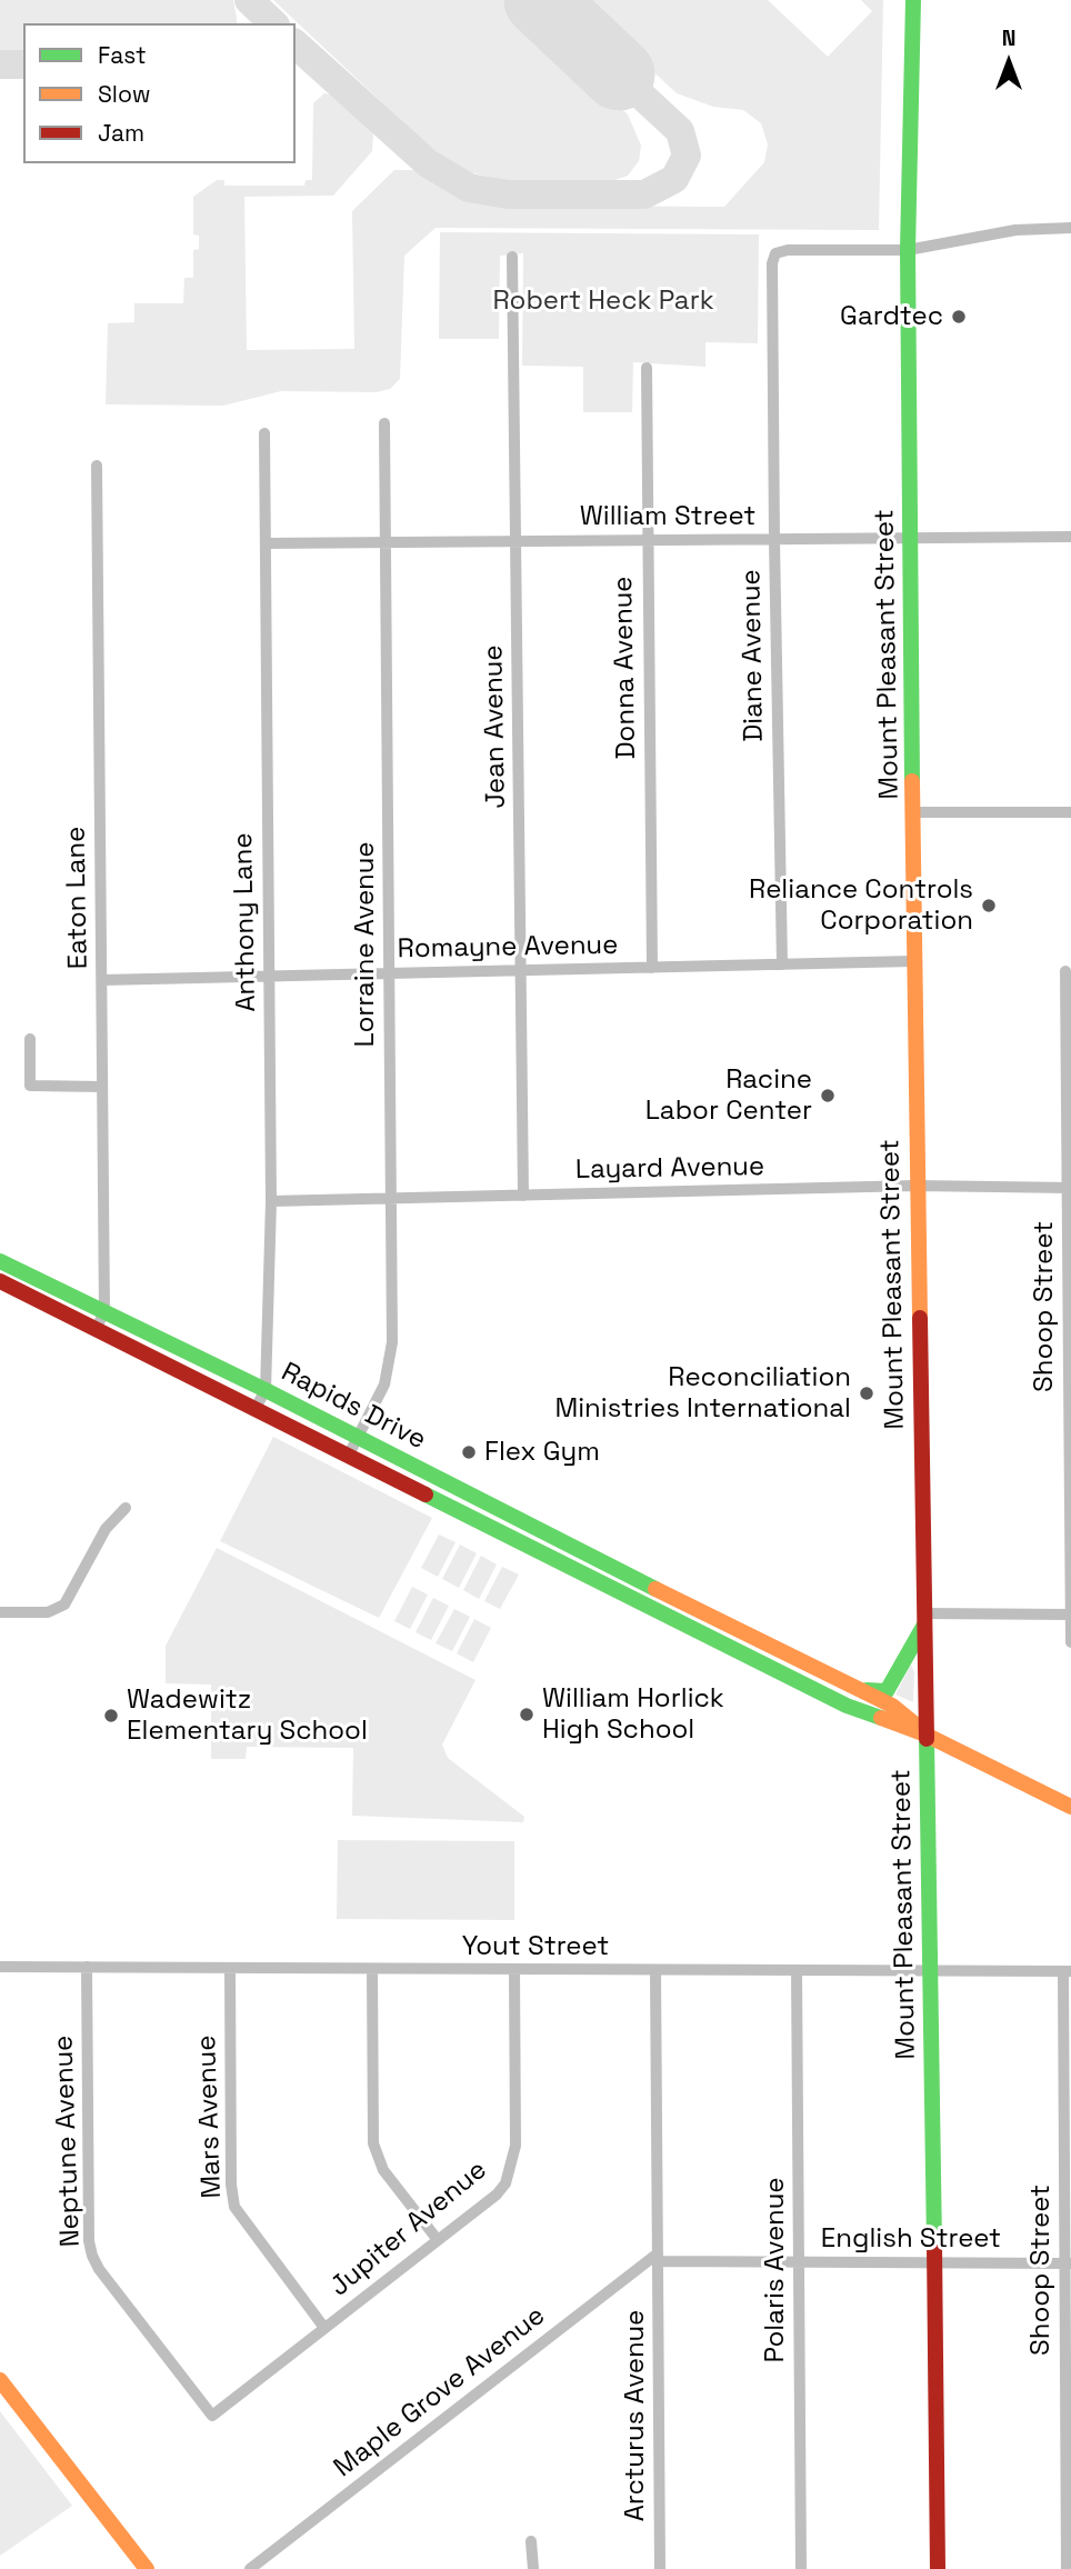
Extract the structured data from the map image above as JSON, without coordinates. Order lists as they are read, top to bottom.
{
  "streets": {
    "street": [
      "William Street",
      "Mount Pleasant Street",
      "Diane Avenue",
      "Donna Avenue",
      "Jean Avenue",
      "Eaton Lane",
      "Anthony Lane",
      "Lorraine Avenue",
      "Romayne Avenue",
      "Layard Avenue",
      "Shoop Street",
      "Rapids Drive",
      "Yout Street",
      "Mars Avenue",
      "Neptune Avenue",
      "Jupiter Avenue",
      "English Street",
      "Polaris Avenue",
      "Maple Grove Avenue",
      "Arcturus Avenue"
    ]
  },
  "crossings": [
    ["William Street", "Mount Pleasant Street"],
    ["William Street", "Diane Avenue"],
    ["William Street", "Donna Avenue"],
    ["William Street", "Jean Avenue"],
    ["William Street", "Anthony Lane"],
    ["William Street", "Lorraine Avenue"],
    ["Mount Pleasant Street", "Diane Avenue"],
    ["Mount Pleasant Street", "Romayne Avenue"],
    ["Mount Pleasant Street", "Layard Avenue"],
    ["Mount Pleasant Street", "Rapids Drive"],
    ["Mount Pleasant Street", "Yout Street"],
    ["Mount Pleasant Street", "English Street"],
    ["Diane Avenue", "Romayne Avenue"],
    ["Donna Avenue", "Romayne Avenue"],
    ["Jean Avenue", "Romayne Avenue"],
    ["Jean Avenue", "Layard Avenue"],
    ["Eaton Lane", "Romayne Avenue"],
    ["Eaton Lane", "Rapids Drive"],
    ["Anthony Lane", "Romayne Avenue"],
    ["Anthony Lane", "Layard Avenue"],
    ["Anthony Lane", "Rapids Drive"],
    ["Lorraine Avenue", "Romayne Avenue"],
    ["Lorraine Avenue", "Layard Avenue"],
    ["Lorraine Avenue", "Rapids Drive"],
    ["Layard Avenue", "Shoop Street"],
    ["Shoop Street", "Yout Street"],
    ["Shoop Street", "English Street"],
    ["Yout Street", "Mars Avenue"],
    ["Yout Street", "Neptune Avenue"],
    ["Yout Street", "Jupiter Avenue"],
    ["Yout Street", "Polaris Avenue"],
    ["Yout Street", "Arcturus Avenue"],
    ["Mars Avenue", "Jupiter Avenue"],
    ["Neptune Avenue", "Jupiter Avenue"],
    ["English Street", "Polaris Avenue"],
    ["English Street", "Maple Grove Avenue"],
    ["English Street", "Arcturus Avenue"],
    ["Maple Grove Avenue", "Arcturus Avenue"]
  ],
  "parks": ["Robert Heck Park"],
  "places": [
    "Gardtec",
    "Reliance Controls Corporation",
    "Racine Labor Center",
    "Reconciliation Ministries International",
    "Flex Gym",
    "William Horlick High School",
    "Wadewitz Elementary School"
  ],
  "legend": ["Fast", "Slow", "Jam"],
  "north": "top"
}
